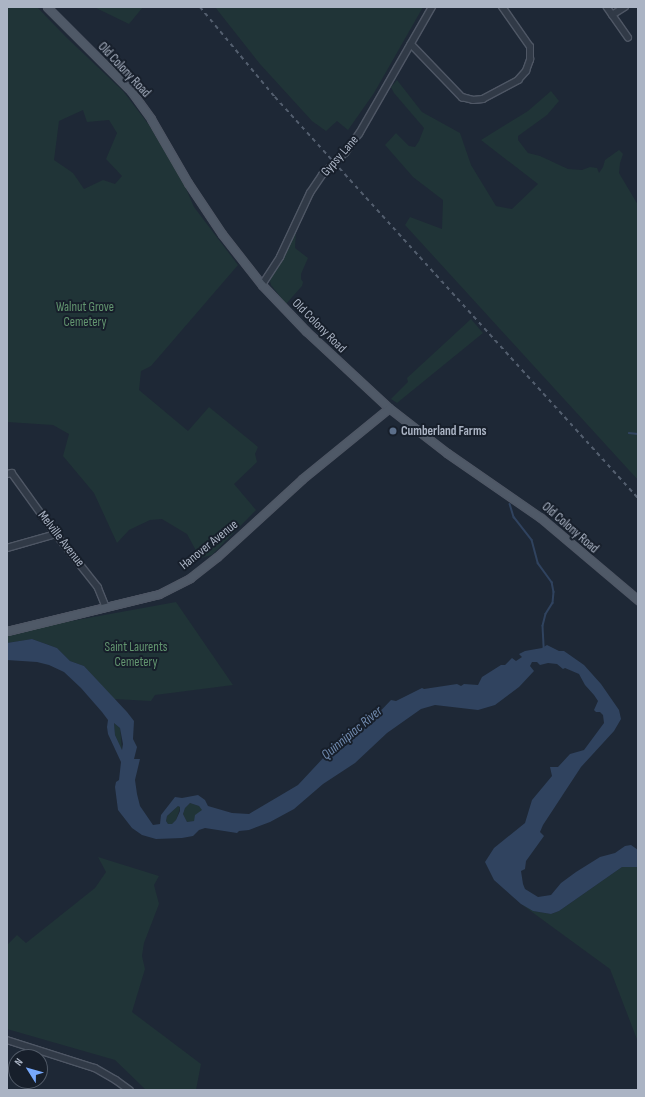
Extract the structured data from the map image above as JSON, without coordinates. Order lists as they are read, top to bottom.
{
  "streets": {
    "main road": ["Old Colony Road", "Hanover Avenue"],
    "street": ["Gypsy Lane", "Melville Avenue"]
  },
  "crossings": [
    ["Old Colony Road", "Gypsy Lane"],
    ["Old Colony Road", "Hanover Avenue"],
    ["Melville Avenue", "Hanover Avenue"]
  ],
  "water": ["Quinnipiac River"],
  "parks": ["Walnut Grove Cemetery", "Saint Laurents Cemetery"],
  "places": ["Cumberland Farms"],
  "north": "top left"
}
